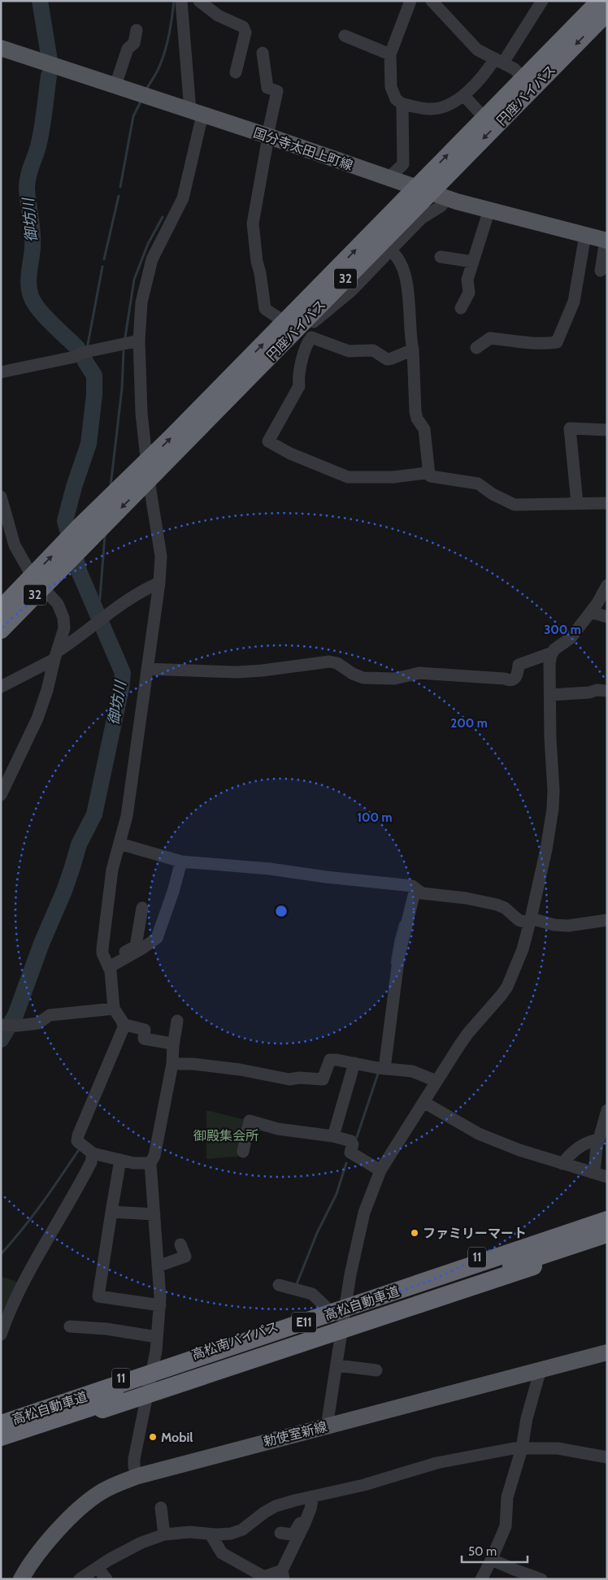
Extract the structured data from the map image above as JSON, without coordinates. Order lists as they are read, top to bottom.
{
  "streets": {
    "highway": [
      "円座バイパス",
      "32",
      "11",
      "高松自動車道",
      "E11",
      "高松南バイパス"
    ],
    "main road": ["国分寺太田上町線", "勅使室新線"]
  },
  "crossings": [
    ["円座バイパス", "国分寺太田上町線"]
  ],
  "water": ["御坊川"],
  "parks": ["御殿集会所"],
  "places": ["ファミリーマート", "Mobil"],
  "scale_bar": "50 m",
  "rings": ["300 m", "200 m", "100 m"]
}
